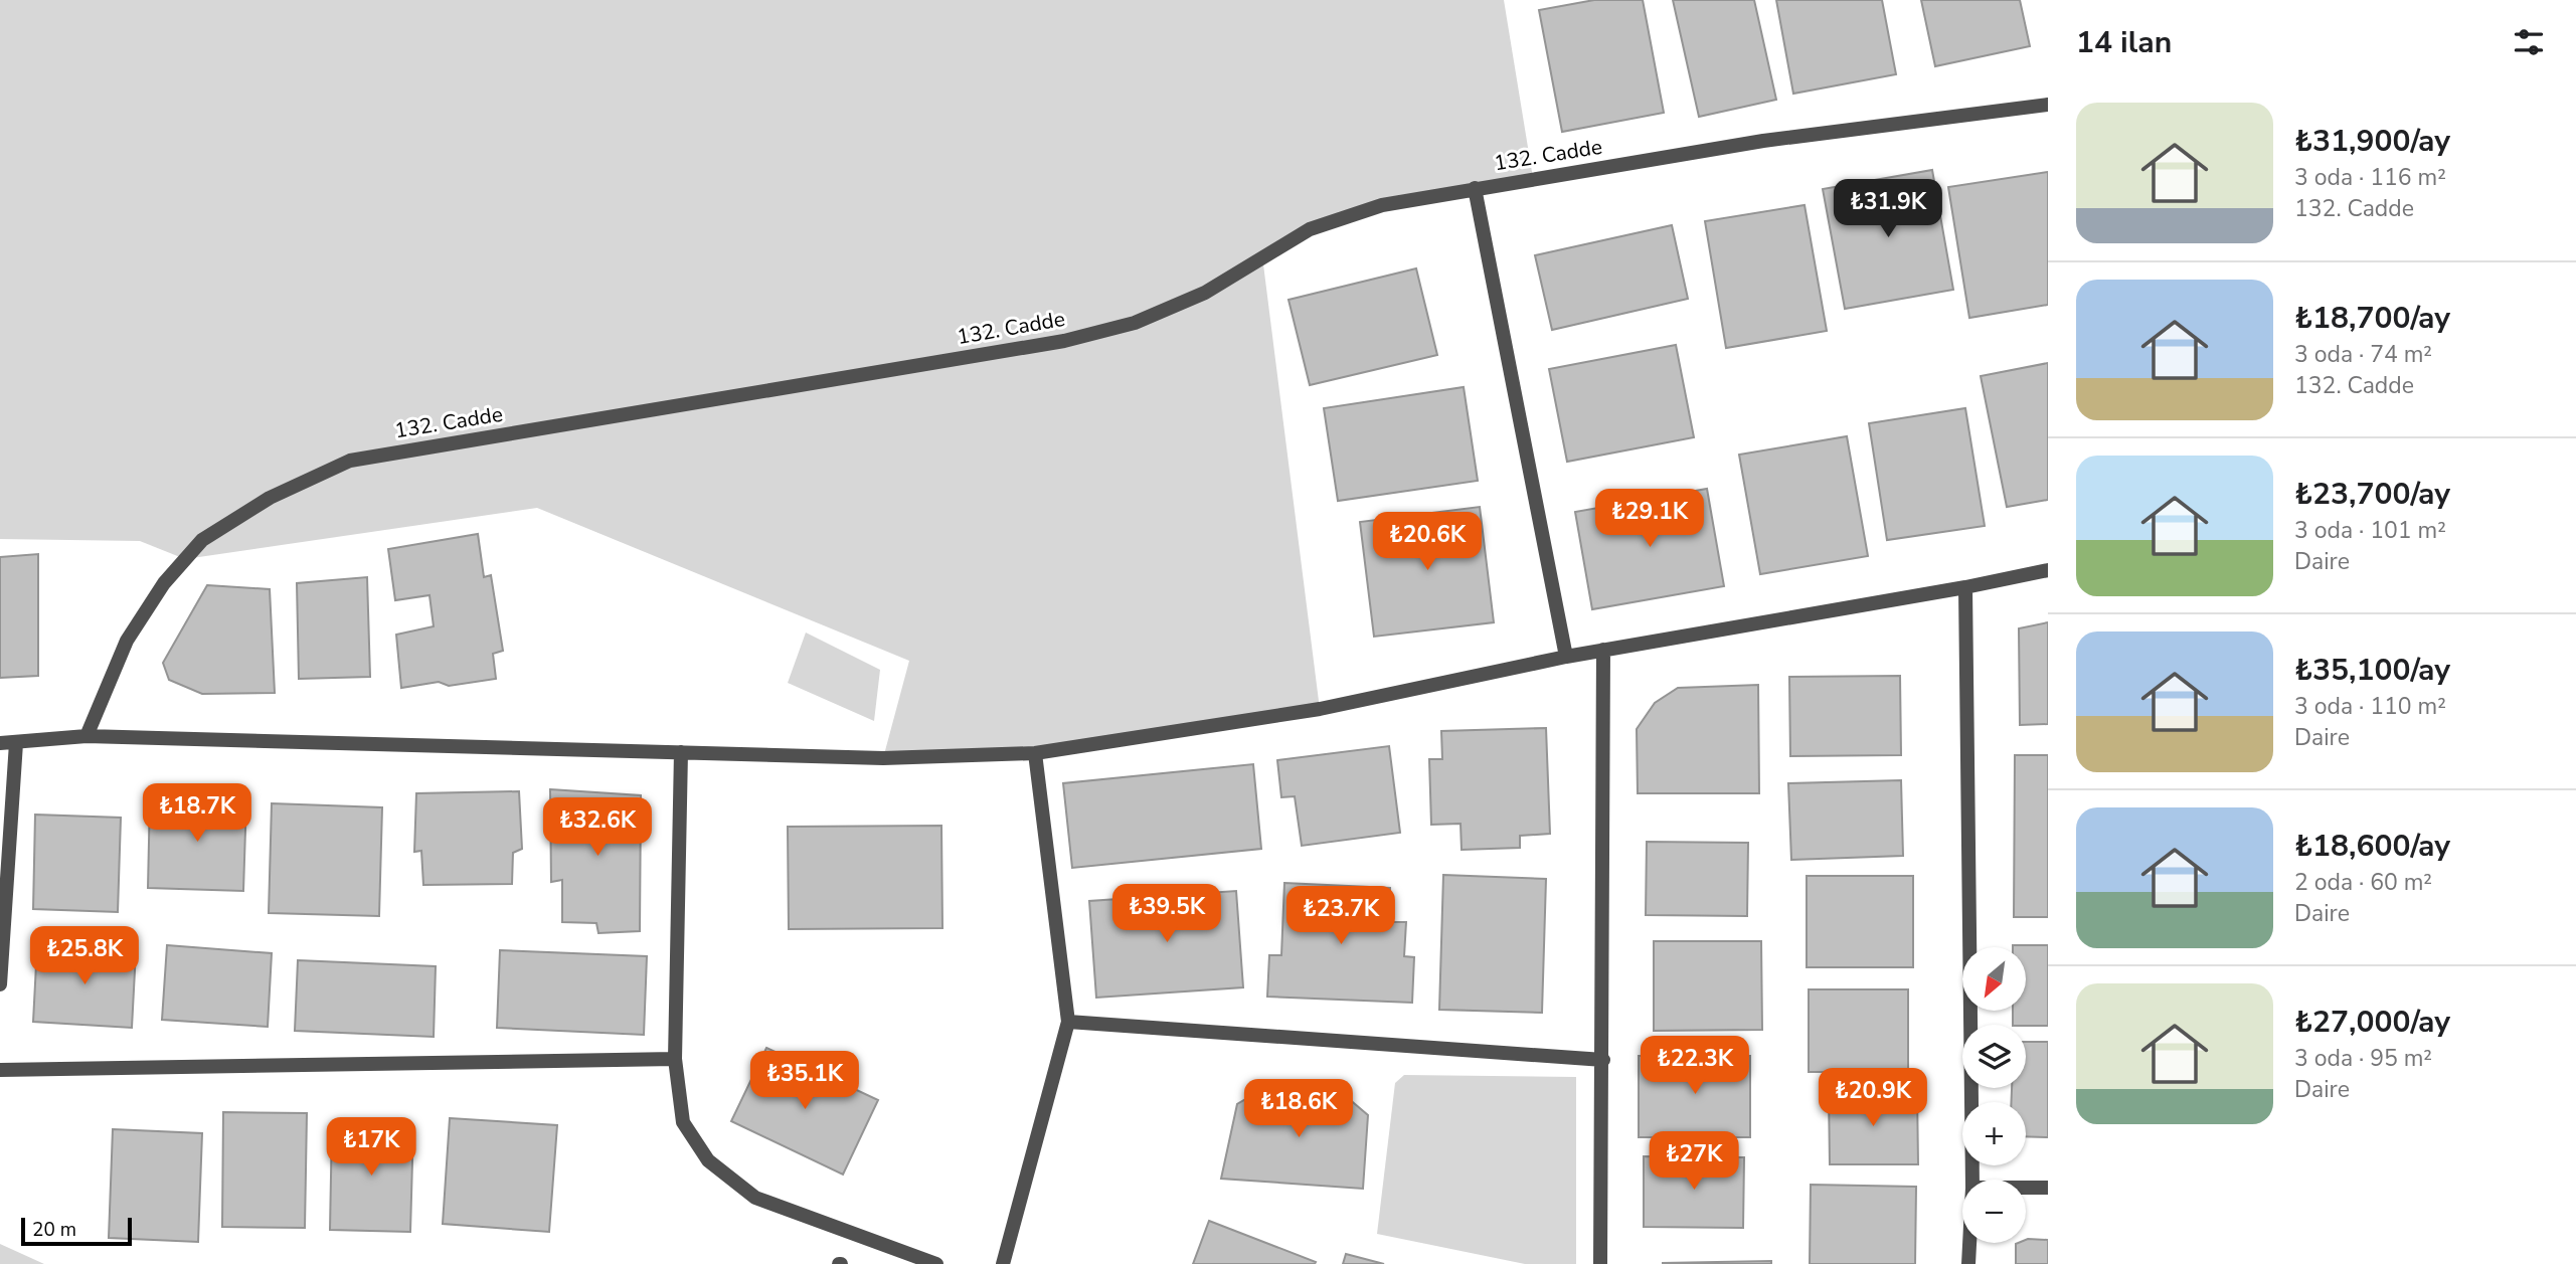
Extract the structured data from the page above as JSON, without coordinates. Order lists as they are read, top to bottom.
{
  "streets": {
    "street": ["132. Cadde"]
  },
  "scale_bar": "20 m",
  "north": "bottom left",
  "page": {
    "heading": "14 ilan",
    "list": [
      {
        "name": "₺31,900/ay",
        "note": "3 oda · 116 m² · 132. Cadde"
      },
      {
        "name": "₺18,700/ay",
        "note": "3 oda · 74 m² · 132. Cadde"
      },
      {
        "name": "₺23,700/ay",
        "note": "3 oda · 101 m² · Daire"
      },
      {
        "name": "₺35,100/ay",
        "note": "3 oda · 110 m² · Daire"
      },
      {
        "name": "₺18,600/ay",
        "note": "2 oda · 60 m² · Daire"
      },
      {
        "name": "₺27,000/ay",
        "note": "3 oda · 95 m² · Daire"
      }
    ],
    "price": [
      "₺31.9K",
      "₺29.1K",
      "₺20.6K",
      "₺18.7K",
      "₺32.6K",
      "₺39.5K",
      "₺23.7K",
      "₺25.8K",
      "₺22.3K",
      "₺35.1K",
      "₺20.9K",
      "₺18.6K",
      "₺17K",
      "₺27K"
    ],
    "map_buttons": ["+", "−"],
    "scale": "20 m"
  }
}
